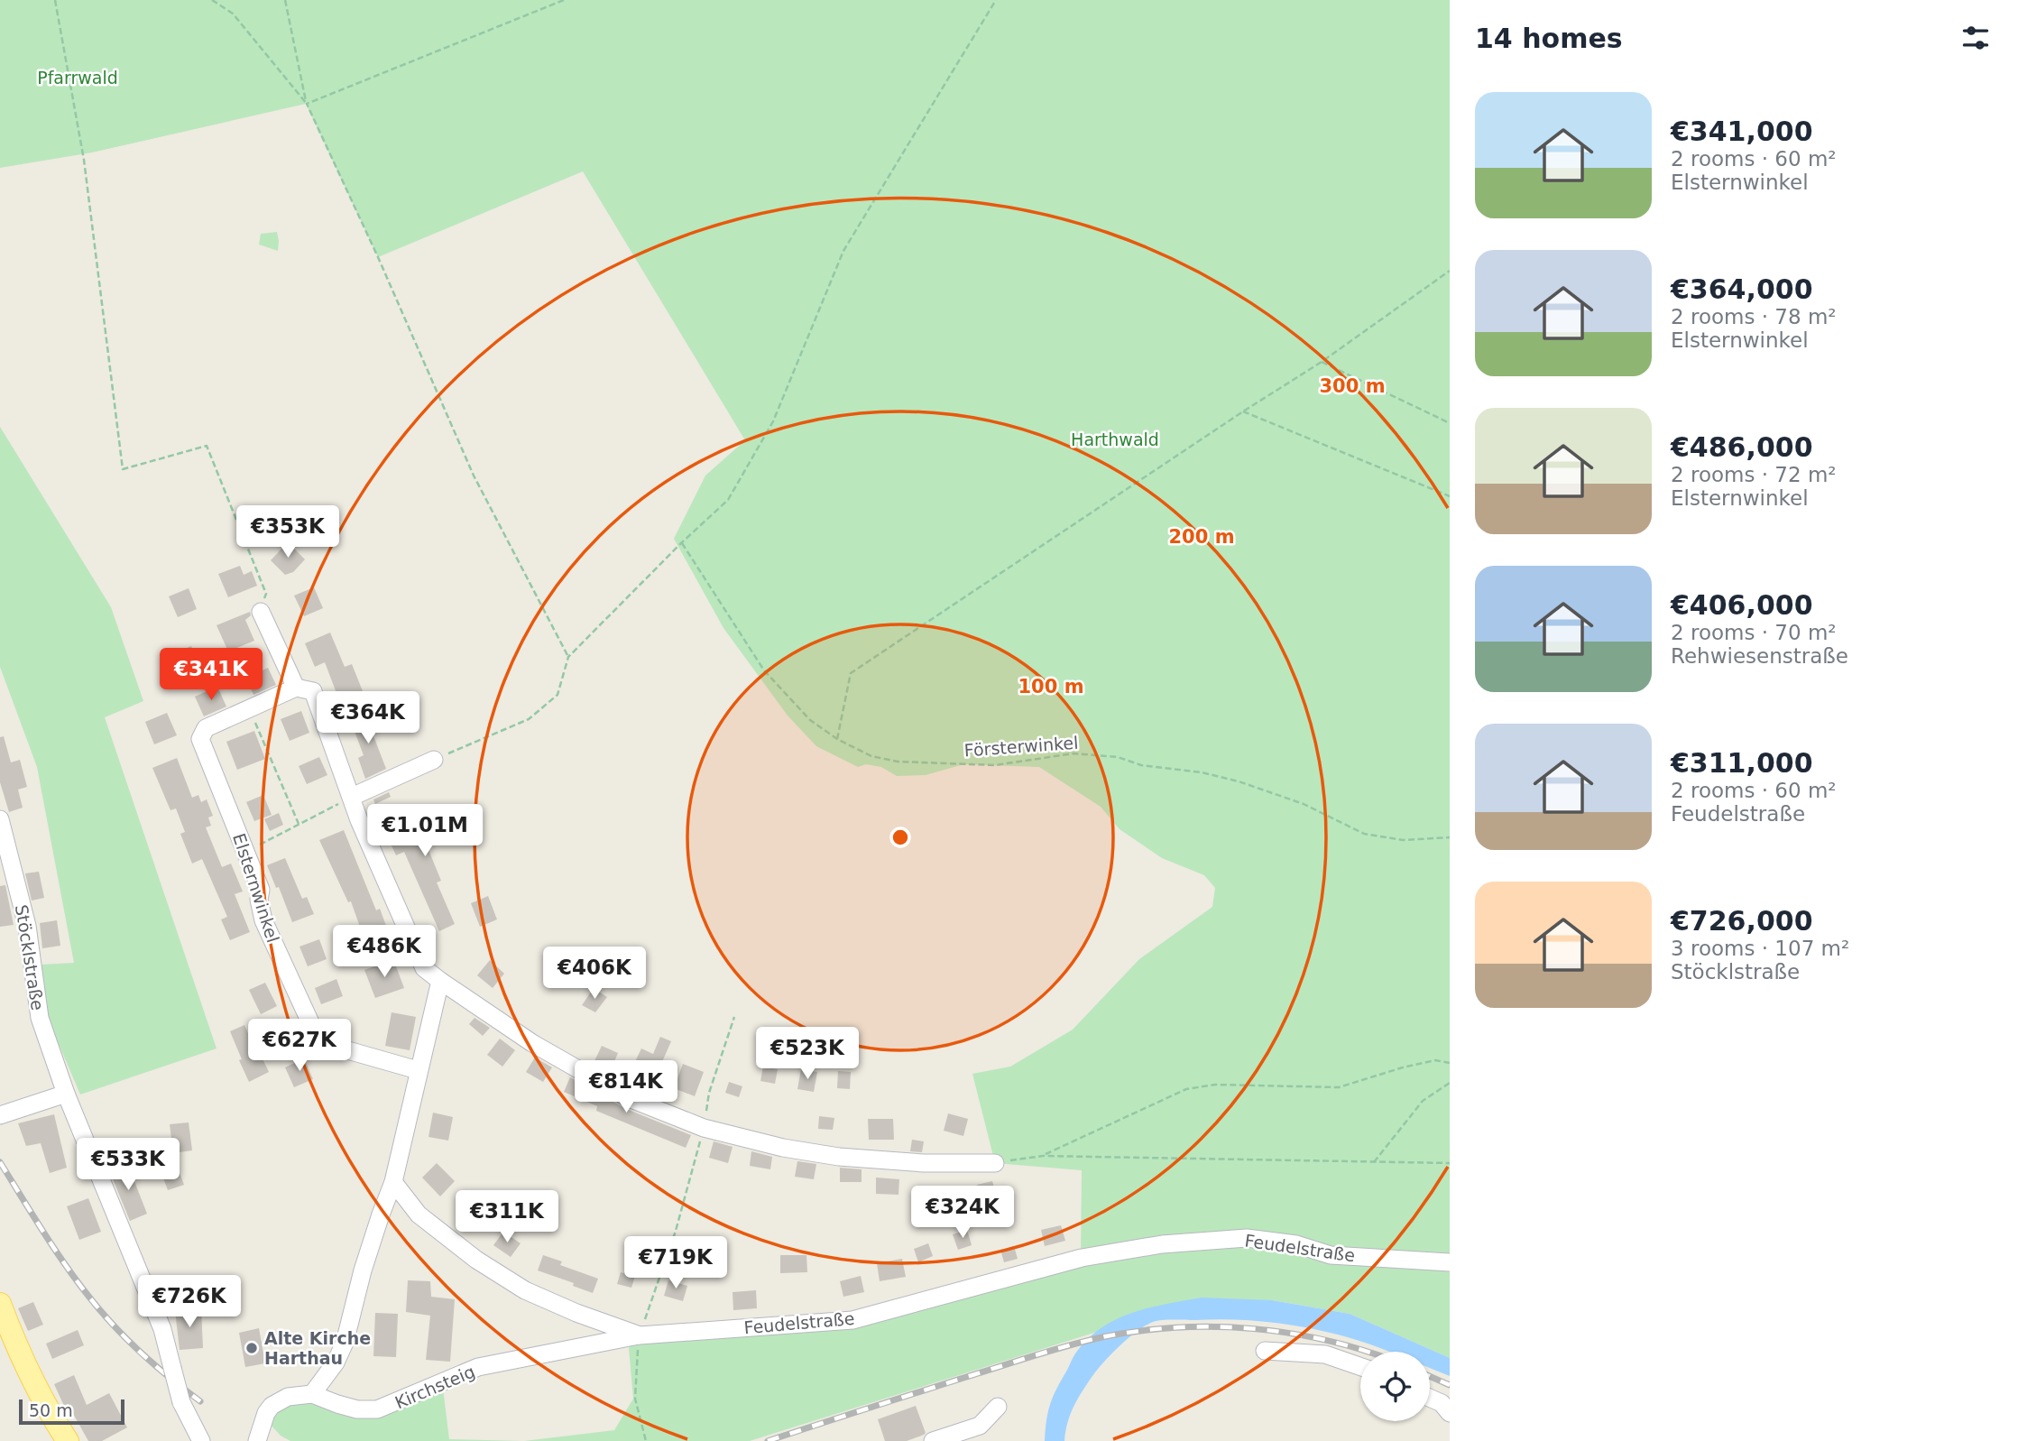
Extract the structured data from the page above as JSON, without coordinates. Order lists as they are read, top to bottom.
{
  "streets": {
    "street": [
      "Elsternwinkel",
      "Stöcklstraße",
      "Feudelstraße",
      "Kirchsteig"
    ],
    "path": ["Försterwinkel"]
  },
  "crossings": [
    ["Feudelstraße", "Kirchsteig"]
  ],
  "parks": ["Pfarrwald", "Harthwald"],
  "places": ["Alte Kirche Harthau"],
  "scale_bar": "50 m",
  "page": {
    "heading": "14 homes",
    "list": [
      {
        "name": "€341,000",
        "note": "2 rooms · 60 m² · Elsternwinkel"
      },
      {
        "name": "€364,000",
        "note": "2 rooms · 78 m² · Elsternwinkel"
      },
      {
        "name": "€486,000",
        "note": "2 rooms · 72 m² · Elsternwinkel"
      },
      {
        "name": "€406,000",
        "note": "2 rooms · 70 m² · Rehwiesenstraße"
      },
      {
        "name": "€311,000",
        "note": "2 rooms · 60 m² · Feudelstraße"
      },
      {
        "name": "€726,000",
        "note": "3 rooms · 107 m² · Stöcklstraße"
      }
    ],
    "price": [
      "€353K",
      "€341K",
      "€364K",
      "€1.01M",
      "€486K",
      "€406K",
      "€627K",
      "€523K",
      "€814K",
      "€533K",
      "€324K",
      "€311K",
      "€719K",
      "€726K"
    ],
    "scale": "50 m"
  },
  "rings": ["300 m", "200 m", "100 m"]
}
